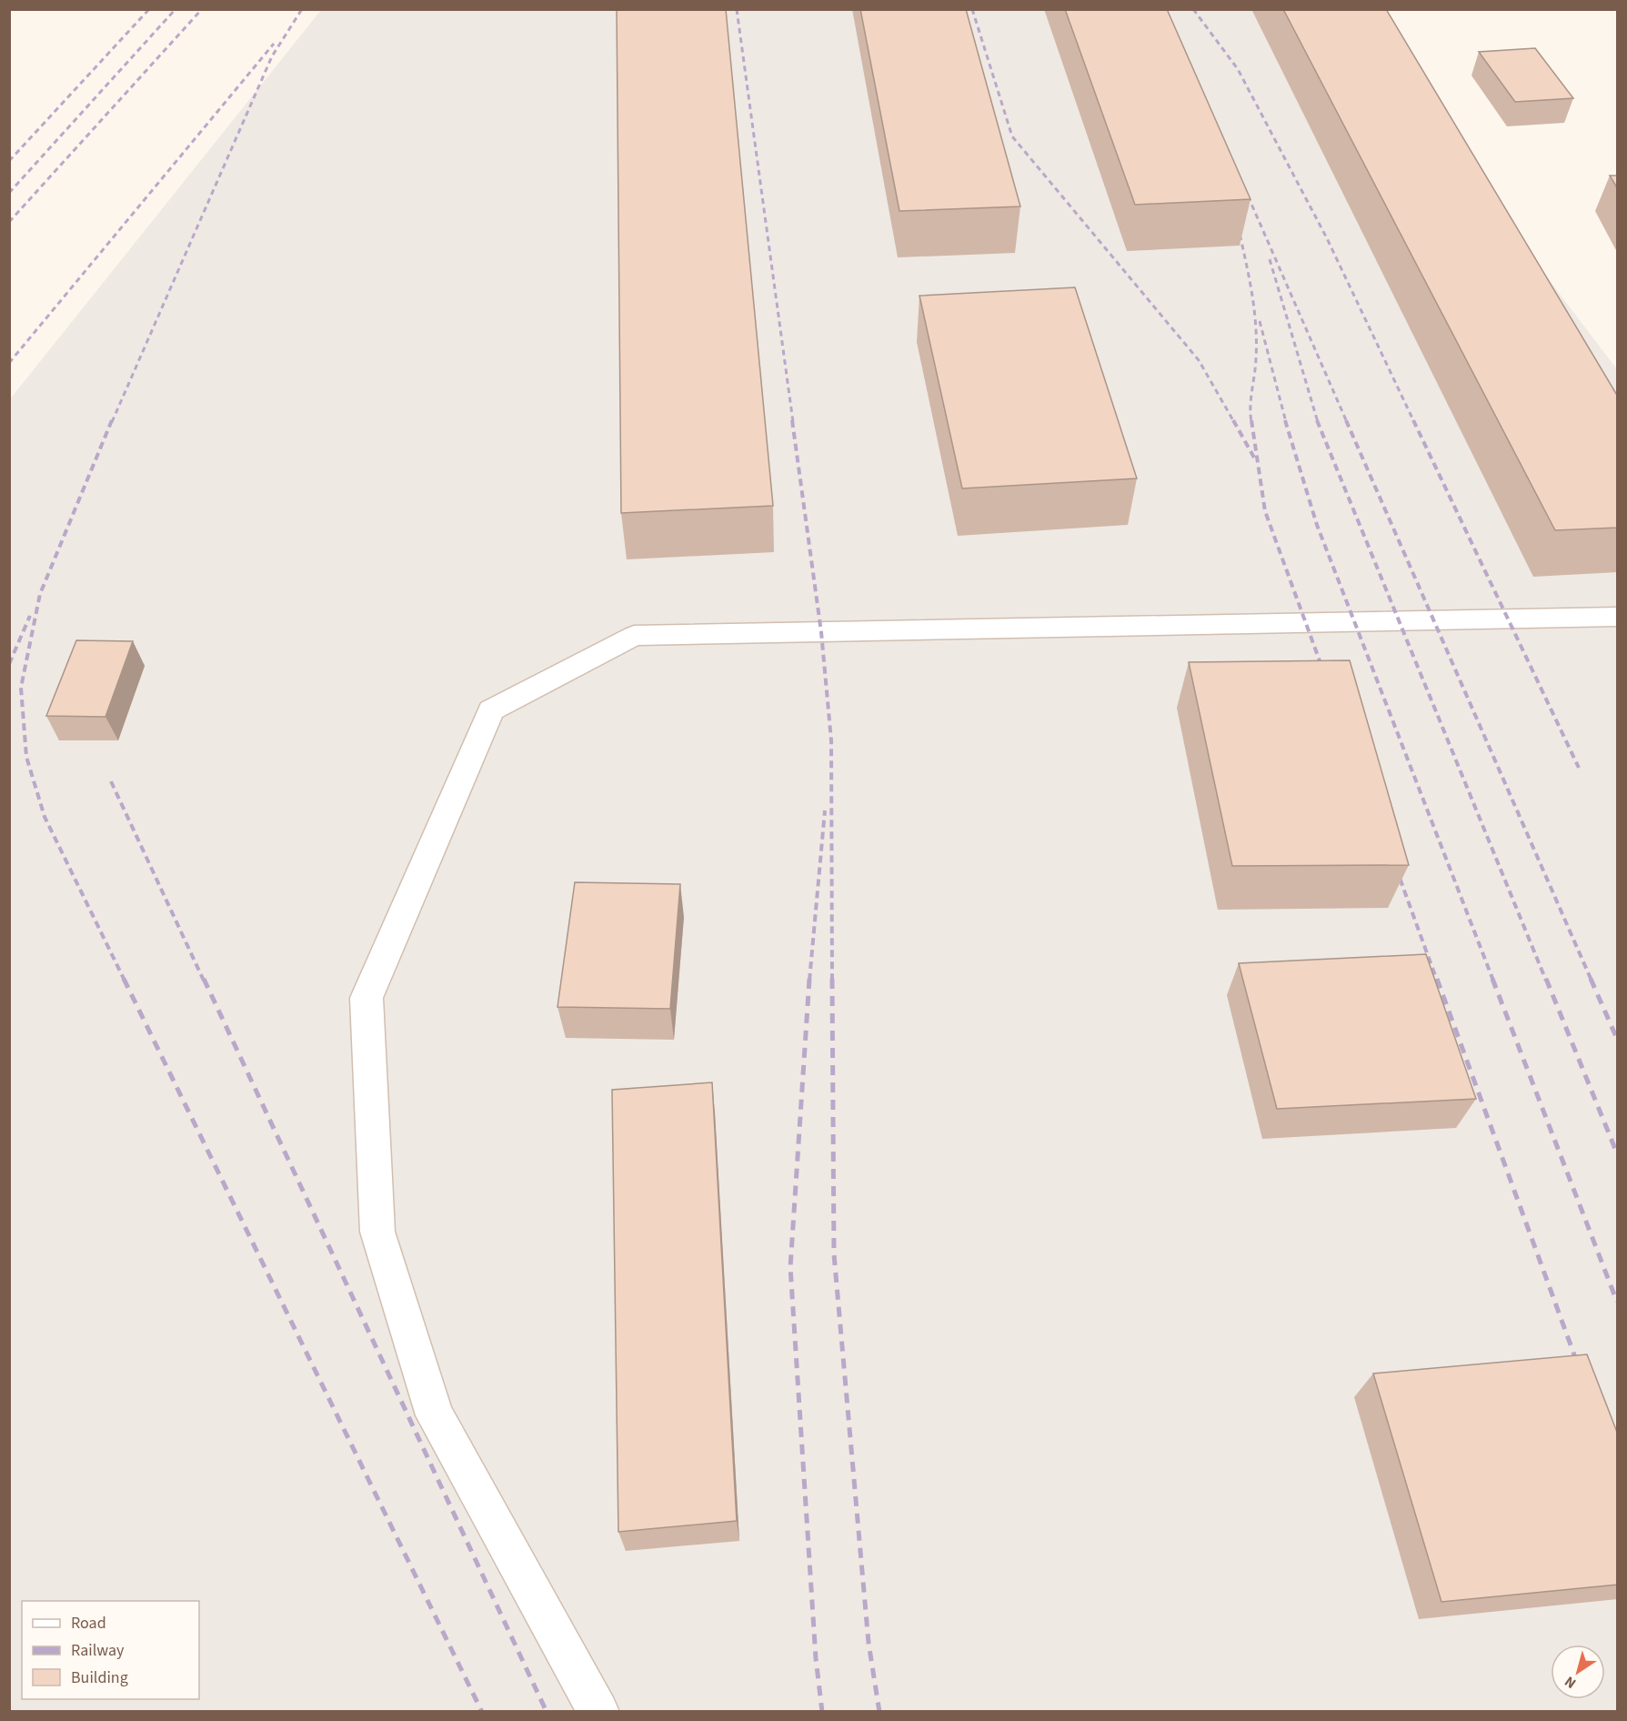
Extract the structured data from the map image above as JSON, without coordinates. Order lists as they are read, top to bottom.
{
  "legend": ["Road", "Railway", "Building"],
  "north": "bottom left"
}
